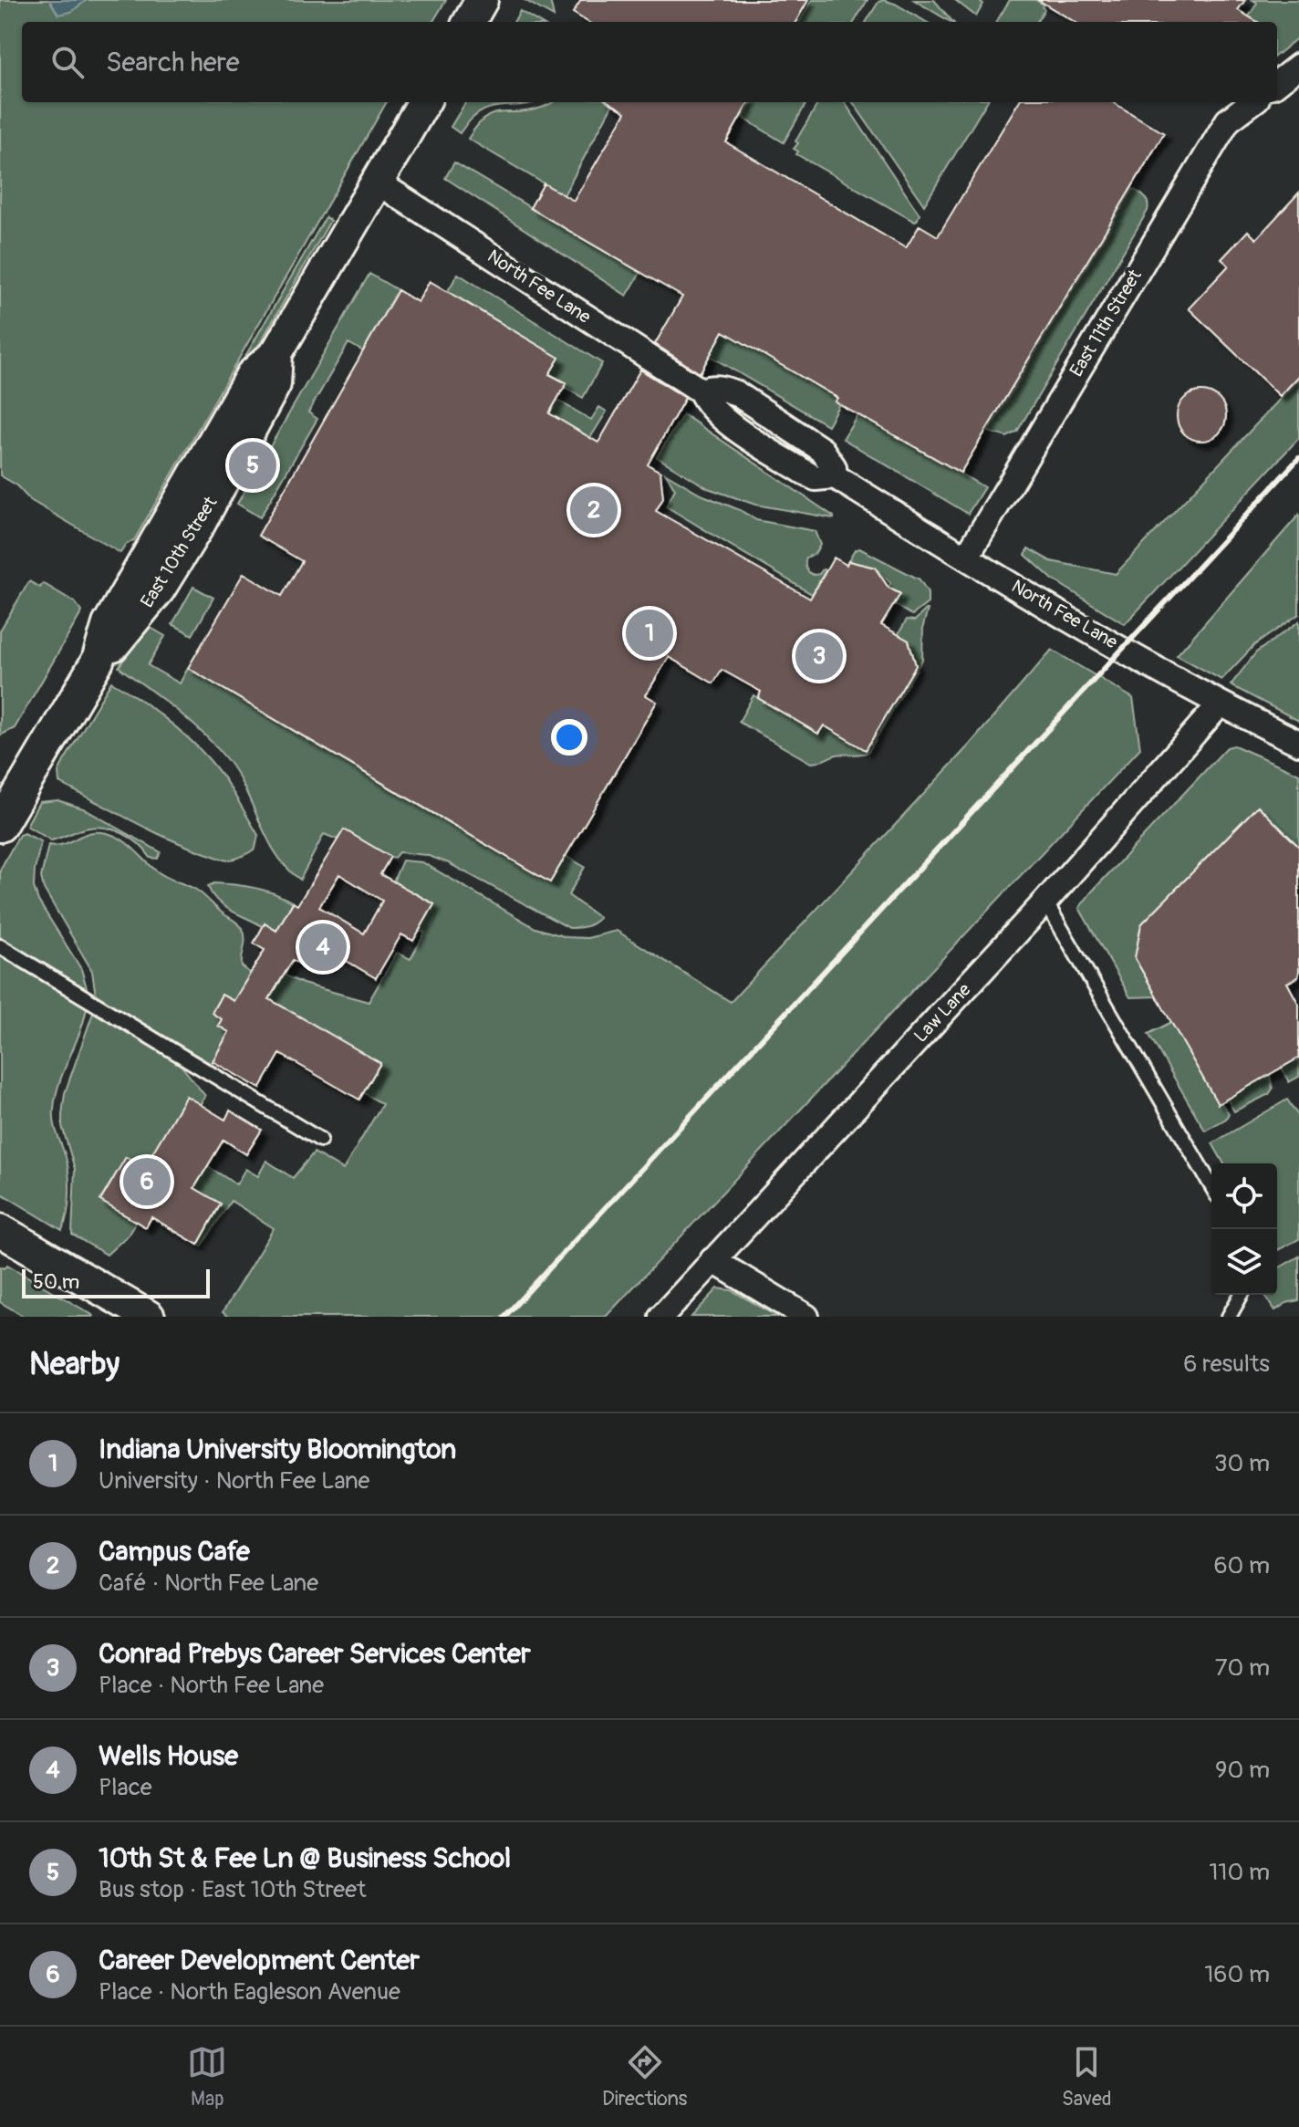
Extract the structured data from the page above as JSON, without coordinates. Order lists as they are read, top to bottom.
{
  "streets": {
    "street": [
      "North Fee Lane",
      "East 11th Street",
      "East 10th Street",
      "Law Lane"
    ]
  },
  "crossings": [
    ["North Fee Lane", "East 11th Street"],
    ["North Fee Lane", "East 10th Street"],
    ["North Fee Lane", "Law Lane"]
  ],
  "scale_bar": "50 m",
  "page": {
    "search": "Search here",
    "pins": [
      "5",
      "2",
      "1",
      "3",
      "4",
      "6"
    ],
    "scale": "50 m",
    "heading": ["Nearby", "6 results"],
    "list": [
      {
        "mark": "1",
        "name": "Indiana University Bloomington",
        "note": "University · North Fee Lane",
        "value": "30 m"
      },
      {
        "mark": "2",
        "name": "Campus Cafe",
        "note": "Café · North Fee Lane",
        "value": "60 m"
      },
      {
        "mark": "3",
        "name": "Conrad Prebys Career Services Center",
        "note": "Place · North Fee Lane",
        "value": "70 m"
      },
      {
        "mark": "4",
        "name": "Wells House",
        "note": "Place",
        "value": "90 m"
      },
      {
        "mark": "5",
        "name": "10th St & Fee Ln @ Business School",
        "note": "Bus stop · East 10th Street",
        "value": "110 m"
      },
      {
        "mark": "6",
        "name": "Career Development Center",
        "note": "Place · North Eagleson Avenue",
        "value": "160 m"
      }
    ],
    "nav": ["Map", "Directions", "Saved"]
  }
}
